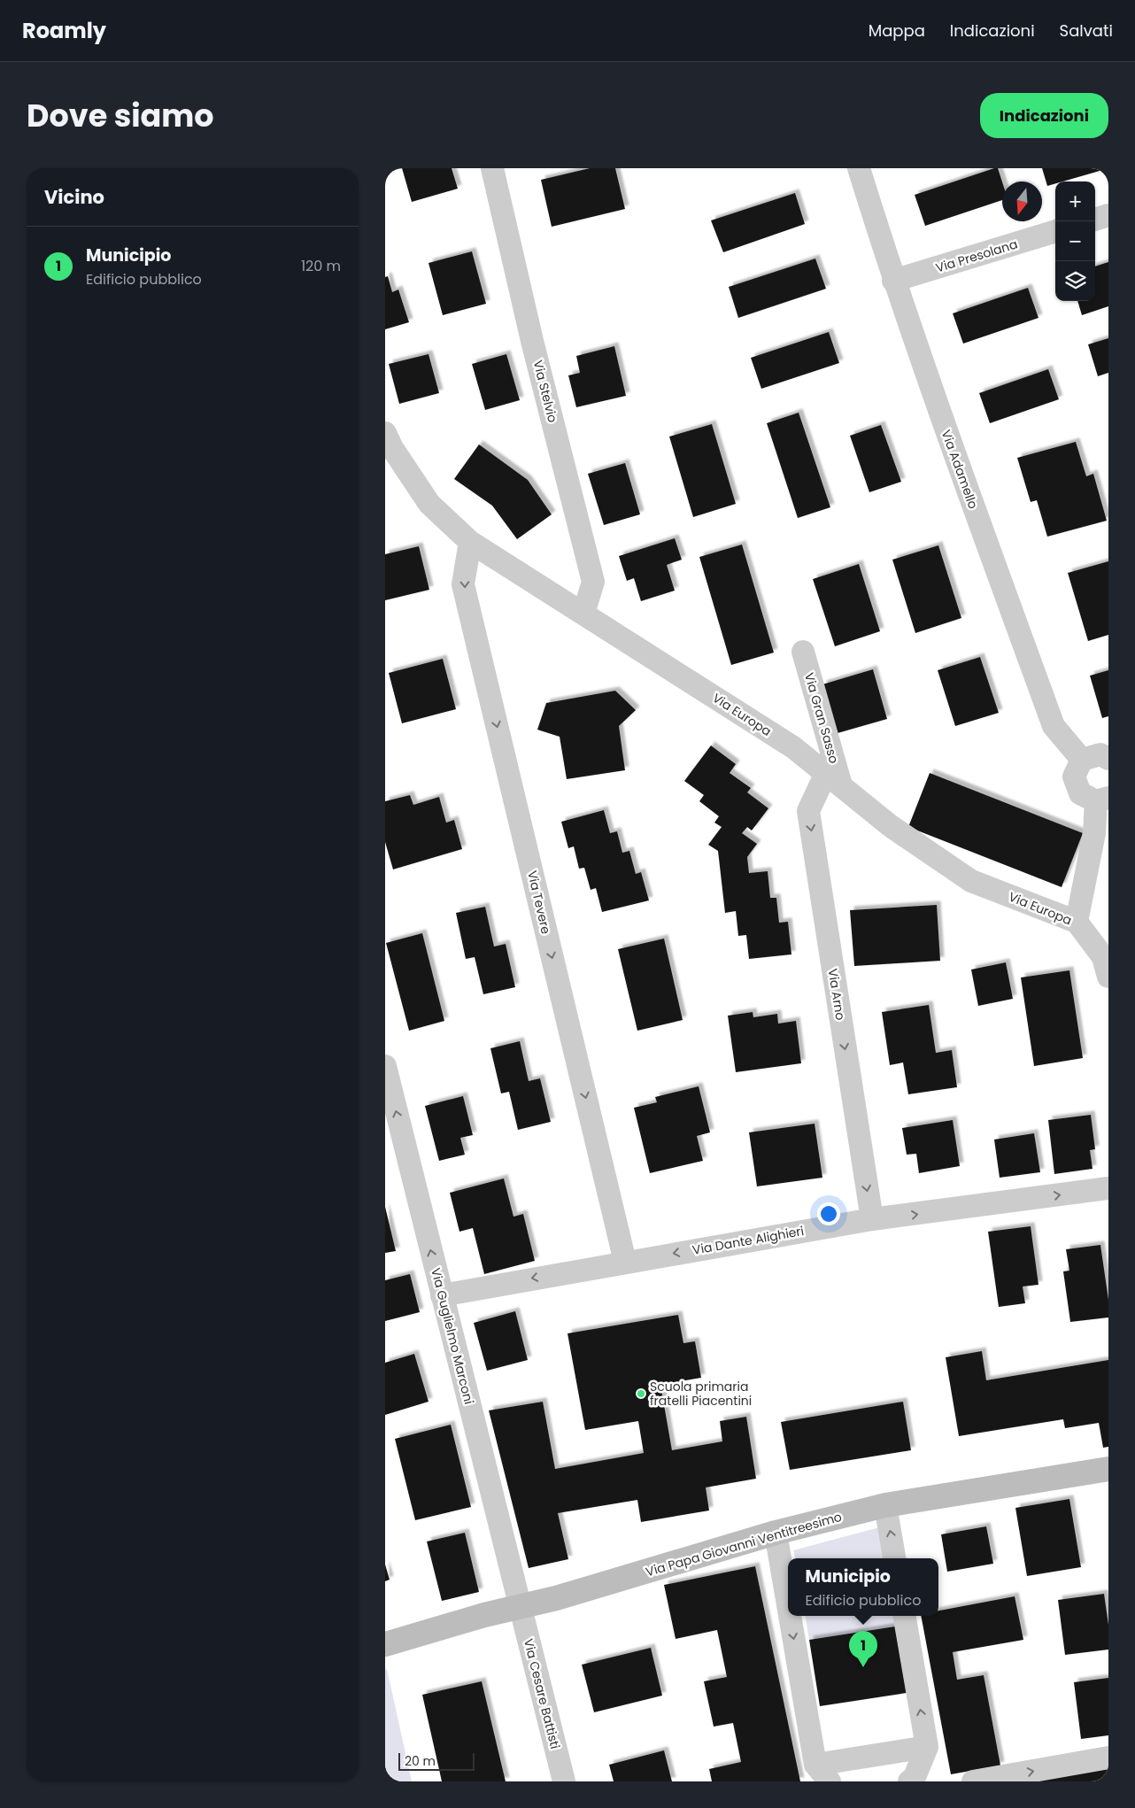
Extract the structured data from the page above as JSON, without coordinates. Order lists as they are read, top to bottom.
{
  "streets": {
    "street": [
      "Via Presolana",
      "Via Stelvio",
      "Via Adamello",
      "Via Europa",
      "Via Gran Sasso",
      "Via Tevere",
      "Via Arno",
      "Via Dante Alighieri",
      "Via Guglielmo Marconi",
      "Via Papa Giovanni Ventitreesimo",
      "Via Cesare Battisti"
    ]
  },
  "crossings": [
    ["Via Presolana", "Via Adamello"],
    ["Via Stelvio", "Via Europa"],
    ["Via Europa", "Via Gran Sasso"],
    ["Via Europa", "Via Tevere"],
    ["Via Europa", "Via Arno"],
    ["Via Gran Sasso", "Via Arno"],
    ["Via Tevere", "Via Dante Alighieri"],
    ["Via Arno", "Via Dante Alighieri"],
    ["Via Dante Alighieri", "Via Guglielmo Marconi"],
    ["Via Guglielmo Marconi", "Via Papa Giovanni Ventitreesimo"],
    ["Via Guglielmo Marconi", "Via Cesare Battisti"],
    ["Via Papa Giovanni Ventitreesimo", "Via Cesare Battisti"]
  ],
  "one_way": ["Via Tevere", "Via Arno", "Via Guglielmo Marconi"],
  "places": ["Scuola primaria fratelli Piacentini"],
  "scale_bar": "20 m",
  "north": "bottom",
  "page": {
    "header": "Roamly",
    "nav": ["Mappa", "Indicazioni", "Salvati"],
    "title": "Dove siamo",
    "buttons": "Indicazioni",
    "heading": "Vicino",
    "map_buttons": ["+", "−"],
    "list": [
      {
        "mark": "1",
        "name": "Municipio",
        "note": "Edificio pubblico",
        "value": "120 m"
      }
    ],
    "popup": ["Municipio", "Edificio pubblico"],
    "pins": "1",
    "scale": "20 m"
  }
}
